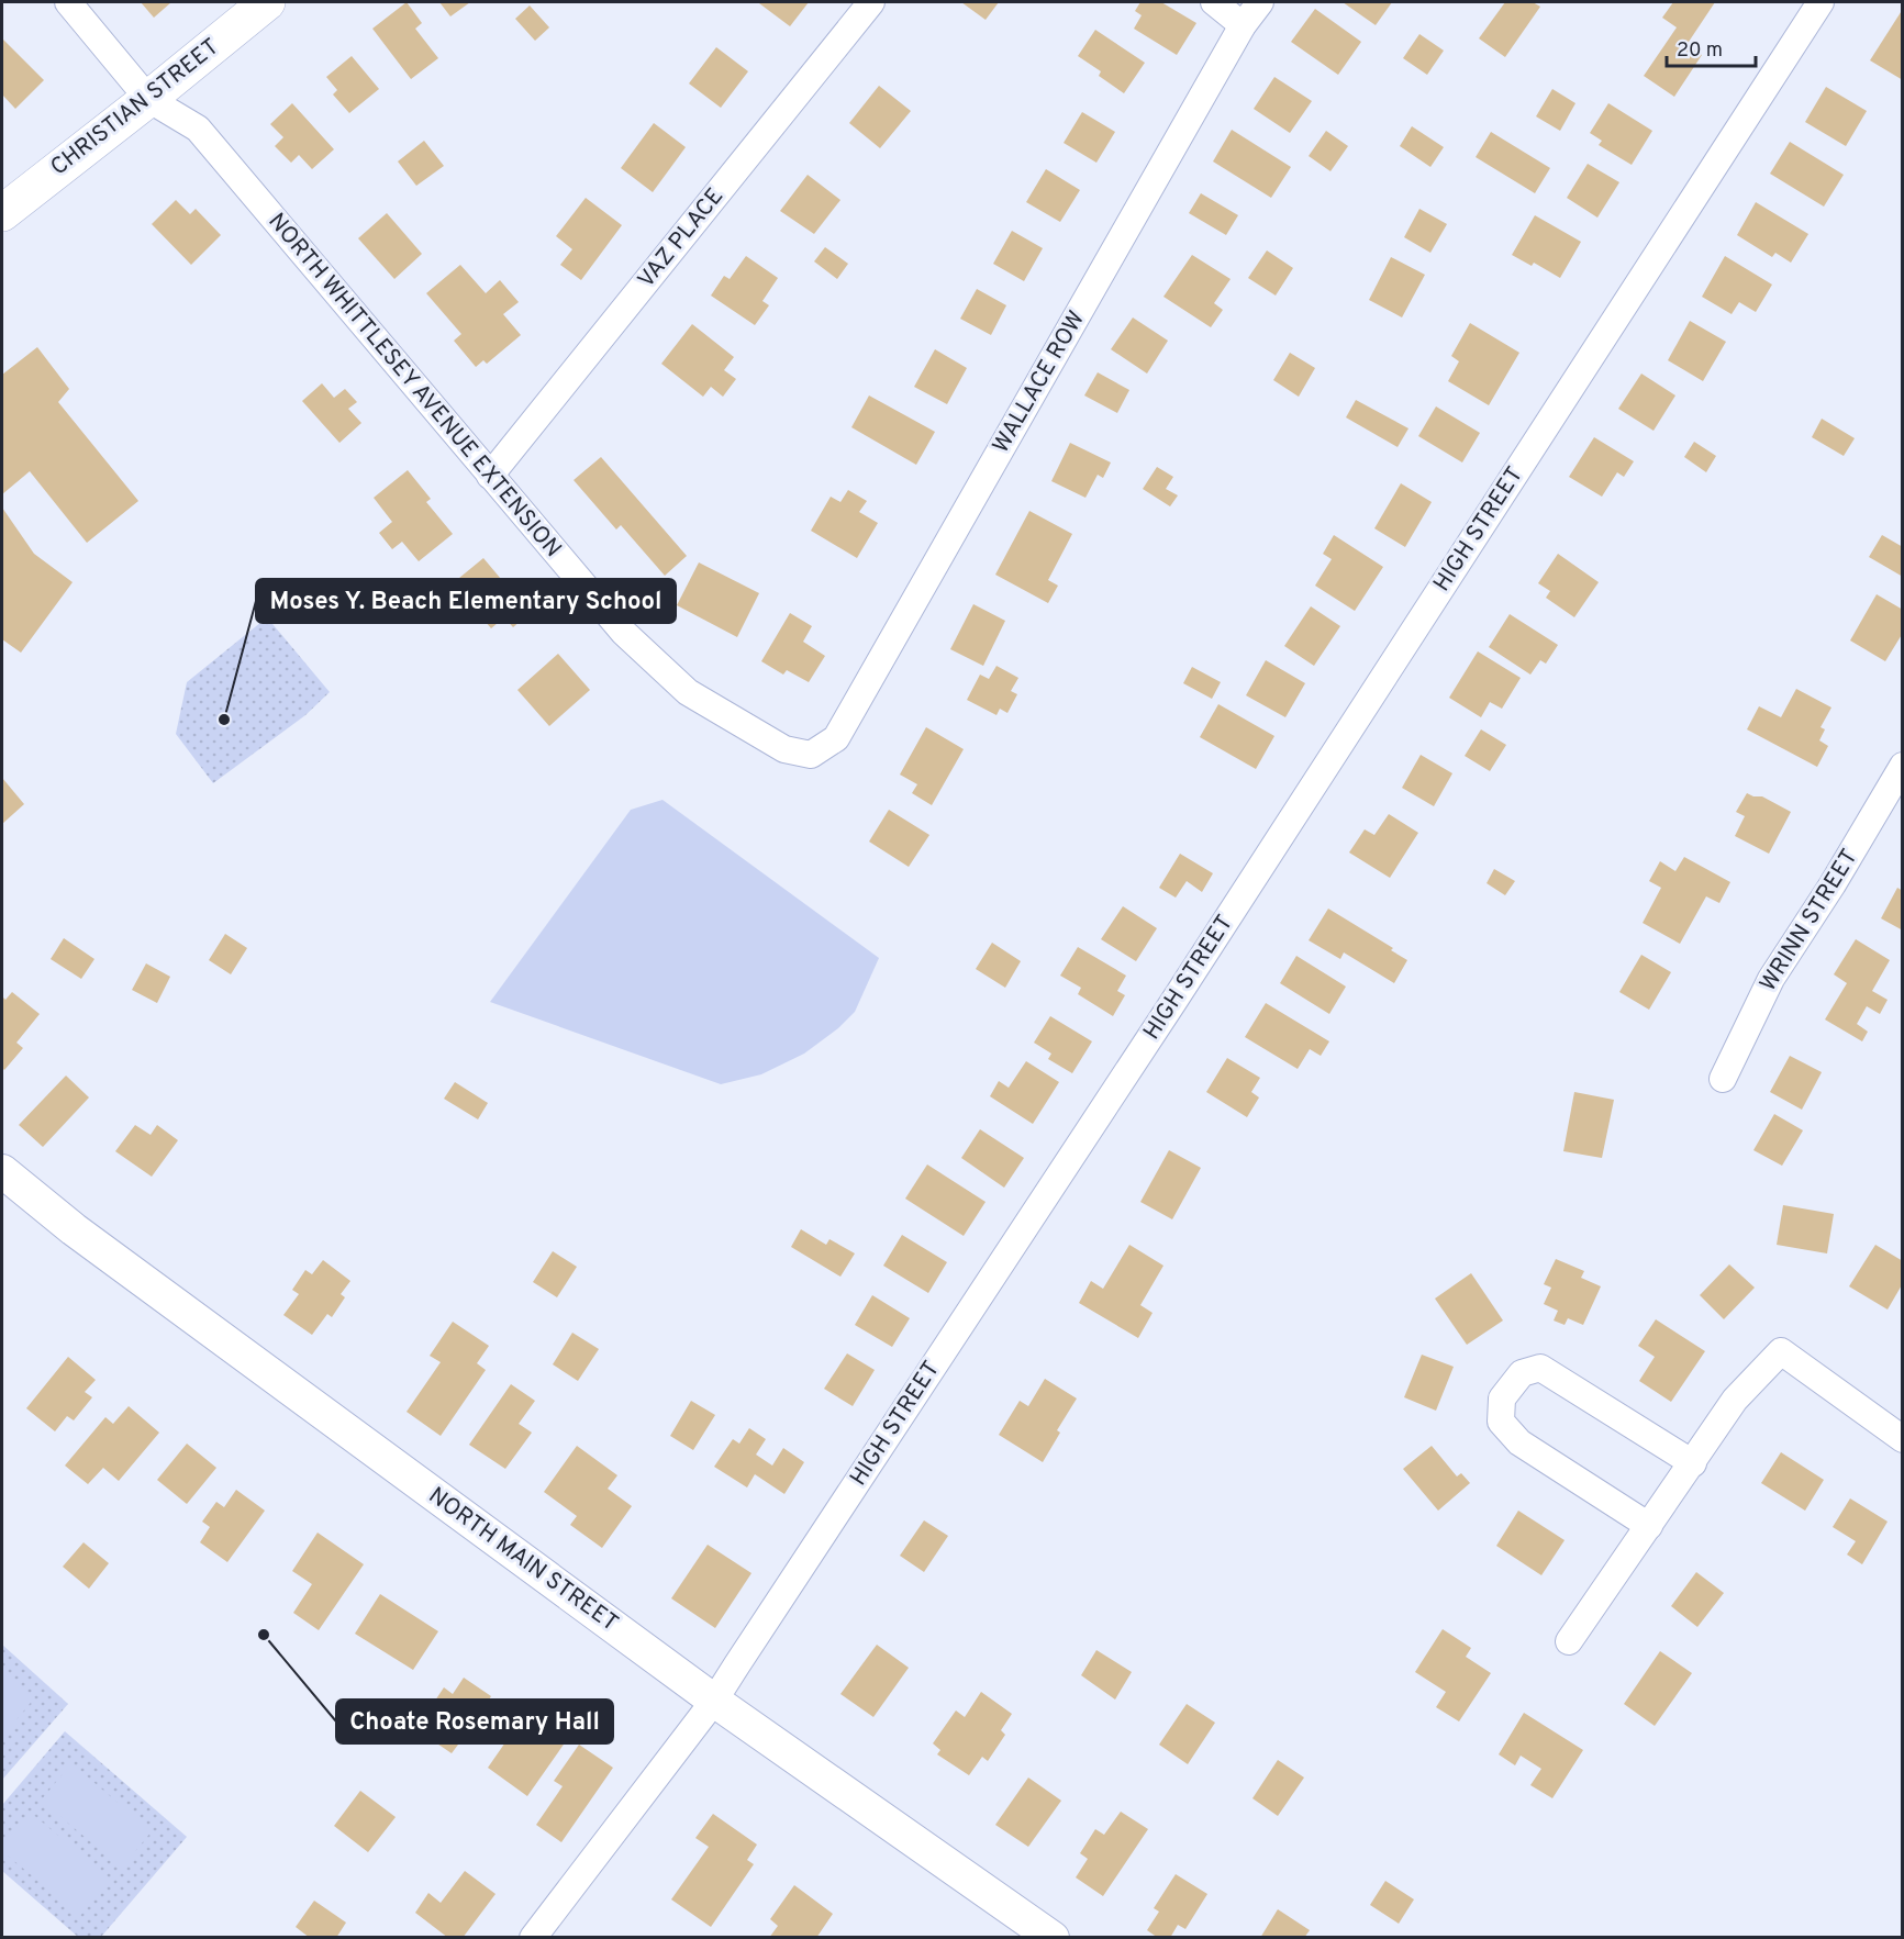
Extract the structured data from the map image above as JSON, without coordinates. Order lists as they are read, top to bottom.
{
  "streets": {
    "main road": ["CHRISTIAN STREET"],
    "street": [
      "VAZ PLACE",
      "WALLACE ROW",
      "NORTH WHITTLESEY AVENUE EXTENSION",
      "HIGH STREET",
      "WRINN STREET",
      "NORTH MAIN STREET"
    ]
  },
  "crossings": [
    ["CHRISTIAN STREET", "NORTH WHITTLESEY AVENUE EXTENSION"],
    ["VAZ PLACE", "NORTH WHITTLESEY AVENUE EXTENSION"],
    ["WALLACE ROW", "NORTH WHITTLESEY AVENUE EXTENSION"],
    ["HIGH STREET", "NORTH MAIN STREET"]
  ],
  "places": ["Moses Y. Beach Elementary School", "Choate Rosemary Hall"],
  "scale_bar": "20 m"
}
